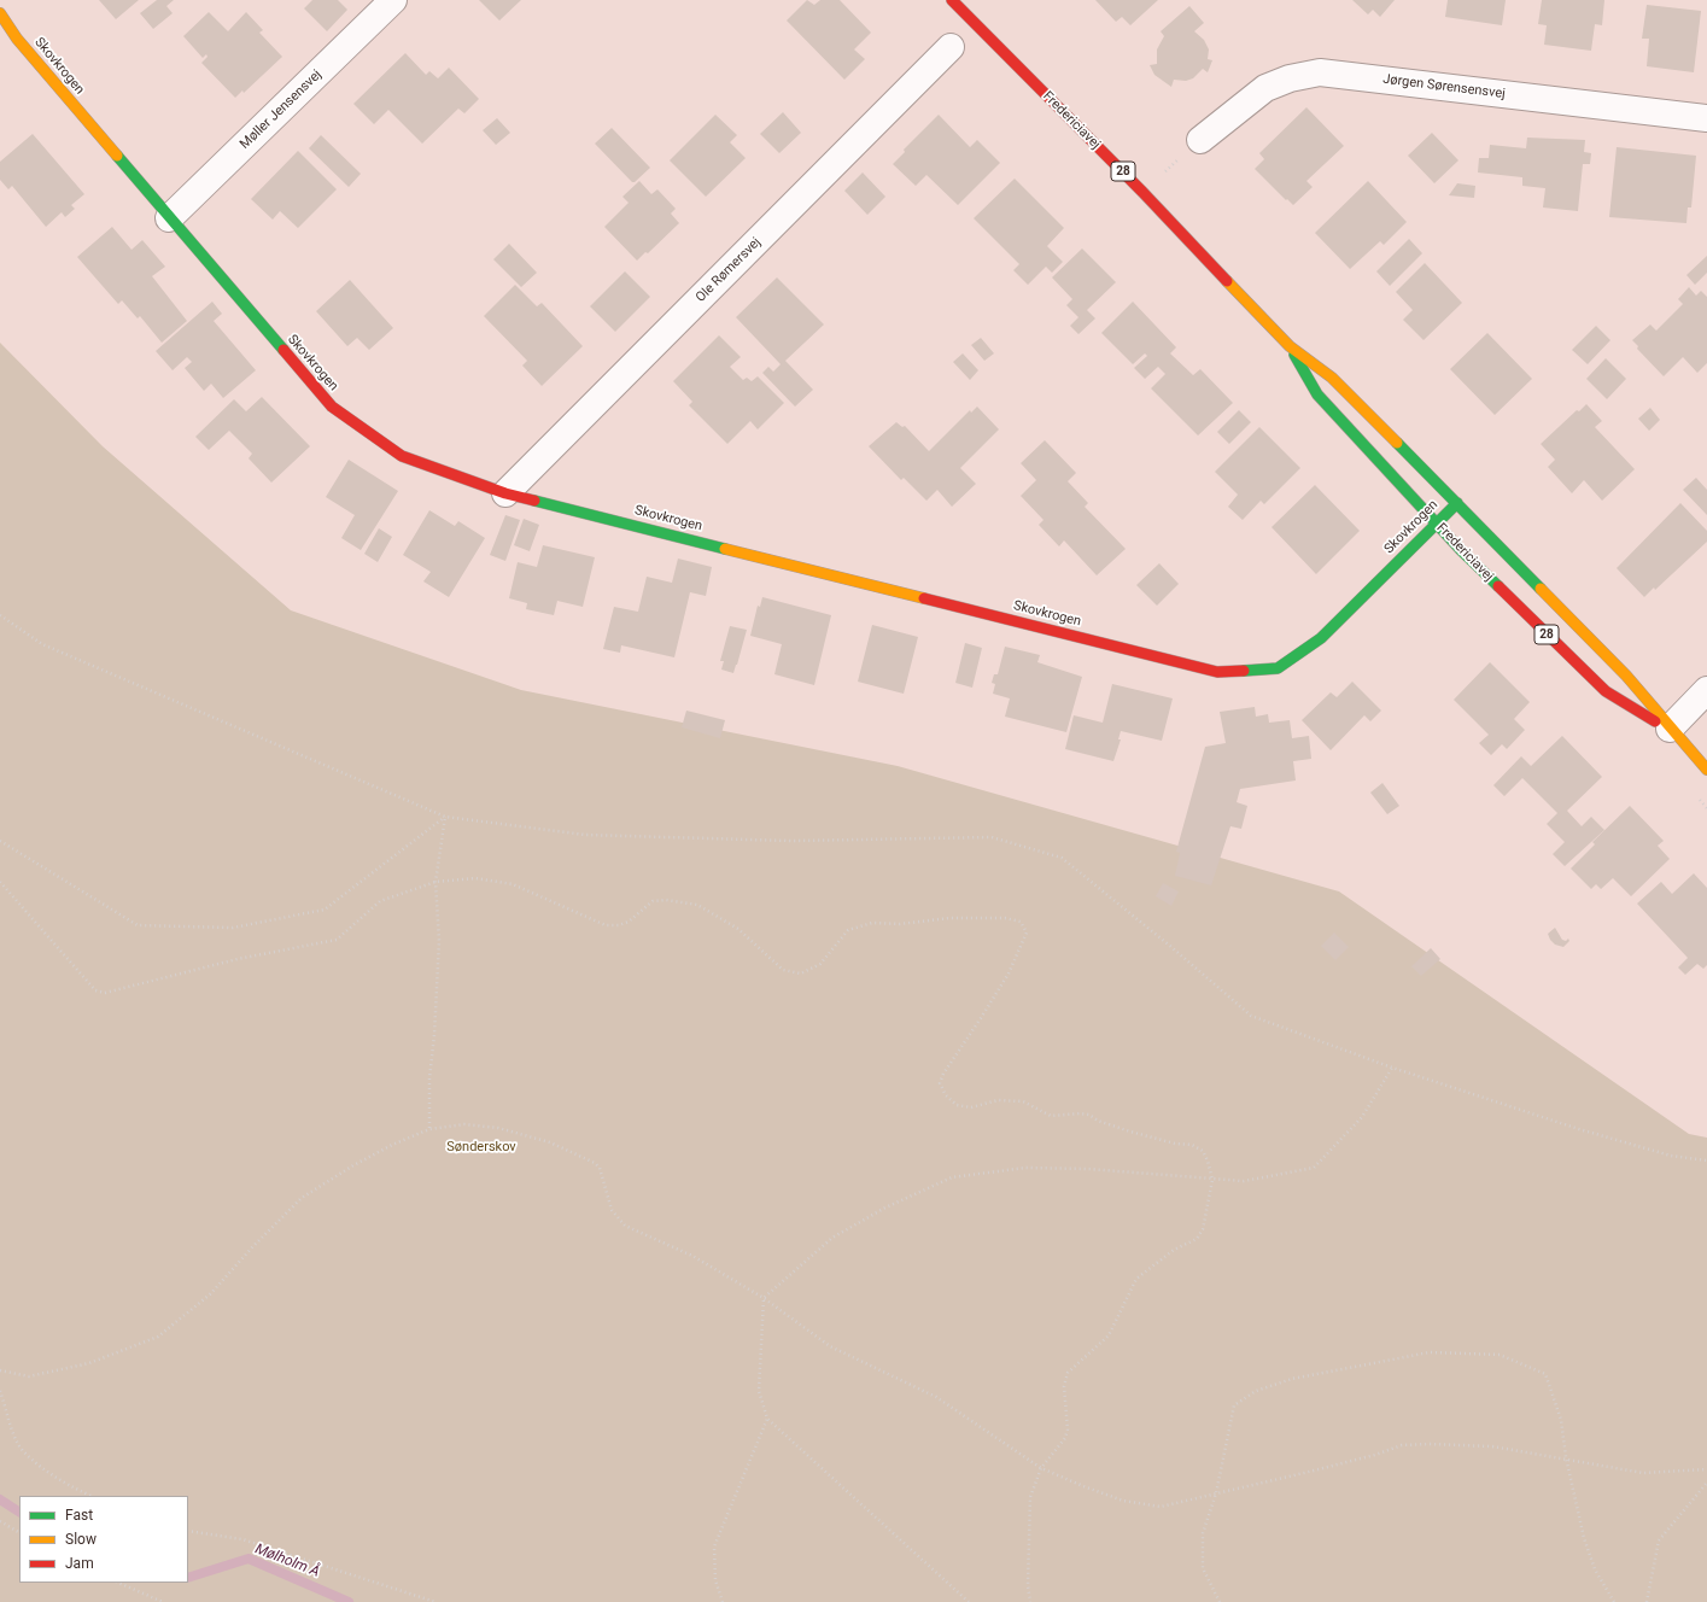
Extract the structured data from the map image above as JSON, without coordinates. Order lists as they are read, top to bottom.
{
  "streets": {
    "street": [
      "Skovkrogen",
      "Jørgen Sørensensvej",
      "Møller Jensensvej",
      "Fredericiavej",
      "28",
      "Ole Rømersvej"
    ]
  },
  "crossings": [
    ["Skovkrogen", "Møller Jensensvej"],
    ["Skovkrogen", "Fredericiavej"],
    ["Skovkrogen", "Ole Rømersvej"]
  ],
  "water": ["Mølholm Å"],
  "parks": ["Sønderskov"],
  "legend": ["Fast", "Slow", "Jam"]
}
